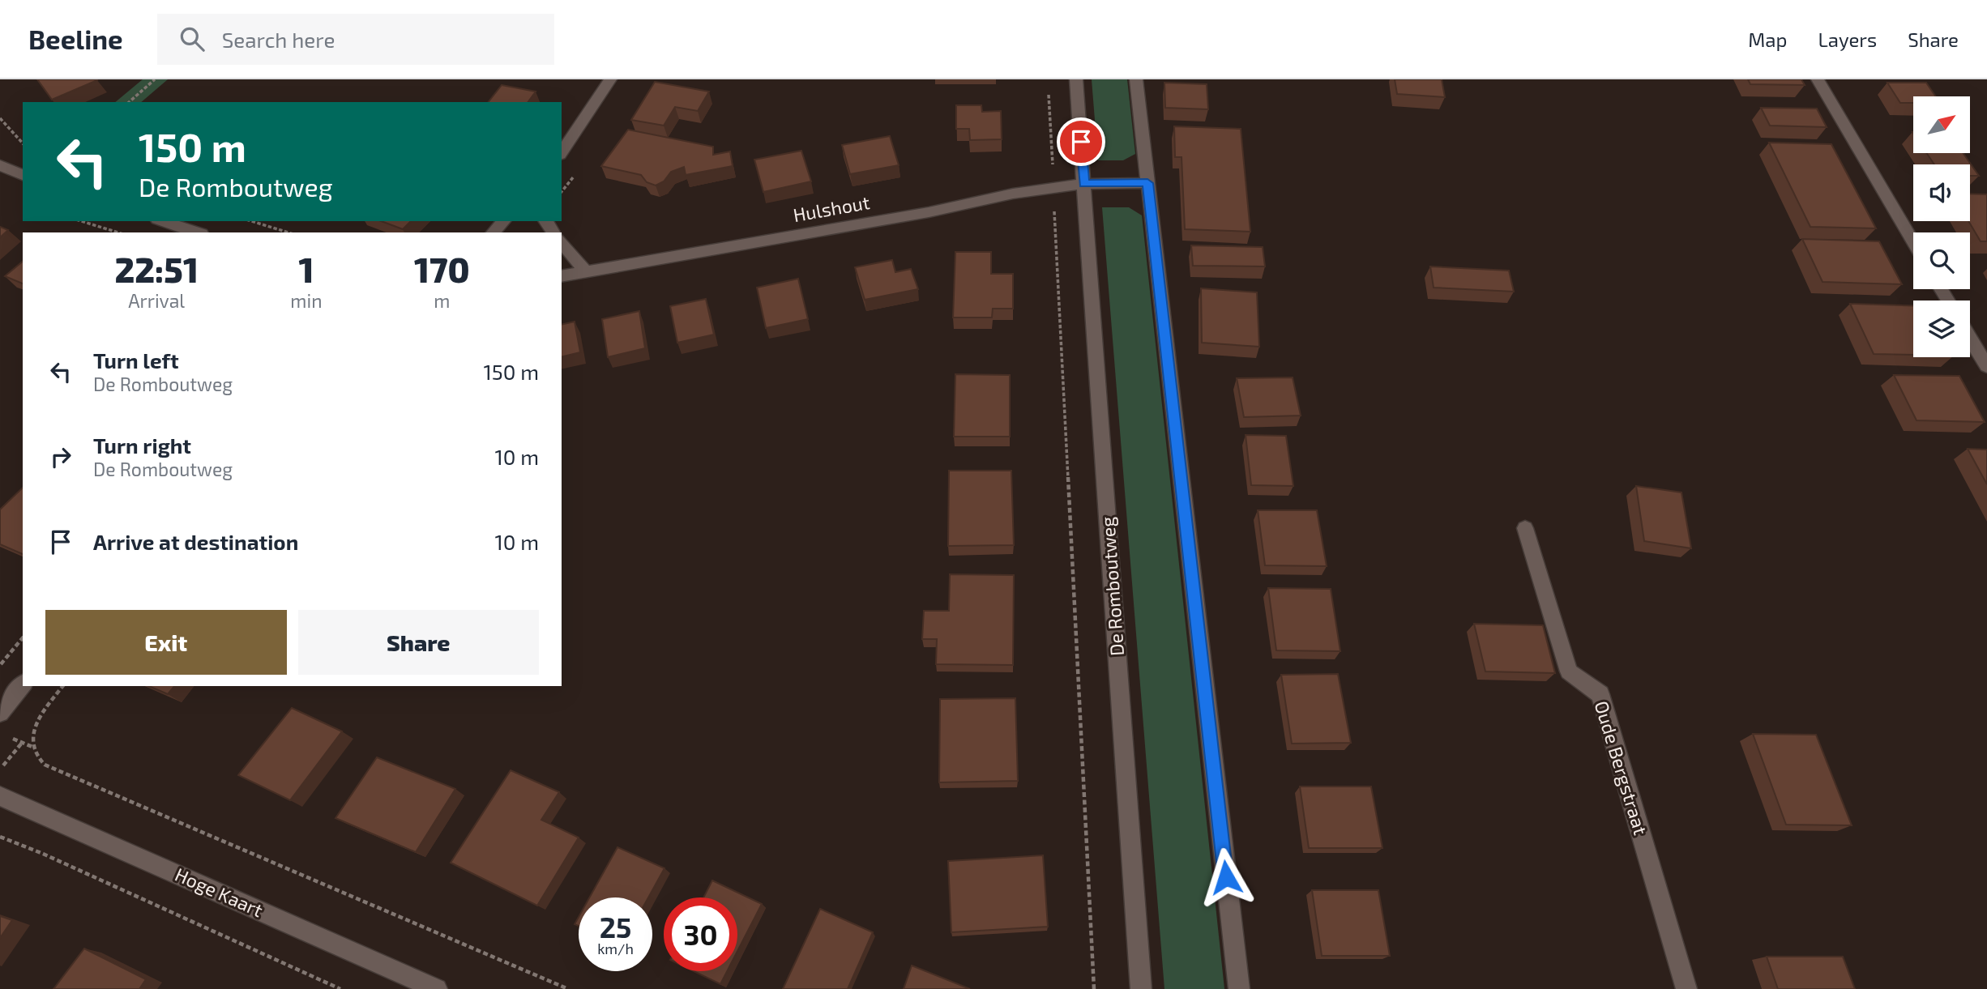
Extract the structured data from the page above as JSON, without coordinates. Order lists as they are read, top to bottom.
{
  "streets": {
    "street": [
      "Hulshout",
      "De Romboutweg",
      "Oude Bergstraat",
      "Hoge Kaart"
    ]
  },
  "crossings": [
    ["Hulshout", "De Romboutweg"]
  ],
  "north": "top right",
  "page": {
    "header": "Beeline",
    "search": "Search here",
    "nav": ["Map", "Layers", "Share"],
    "turn": ["150 m", "De Romboutweg"],
    "eta": [
      "22:51",
      "Arrival",
      "1",
      "min",
      "170",
      "m"
    ],
    "list": [
      {
        "name": "Turn left",
        "note": "De Romboutweg",
        "value": "150 m"
      },
      {
        "name": "Turn right",
        "note": "De Romboutweg",
        "value": "10 m"
      },
      {
        "name": "Arrive at destination",
        "value": "10 m"
      }
    ],
    "buttons": ["Exit", "Share"],
    "speed": "25 km/h",
    "limit": "30"
  }
}
